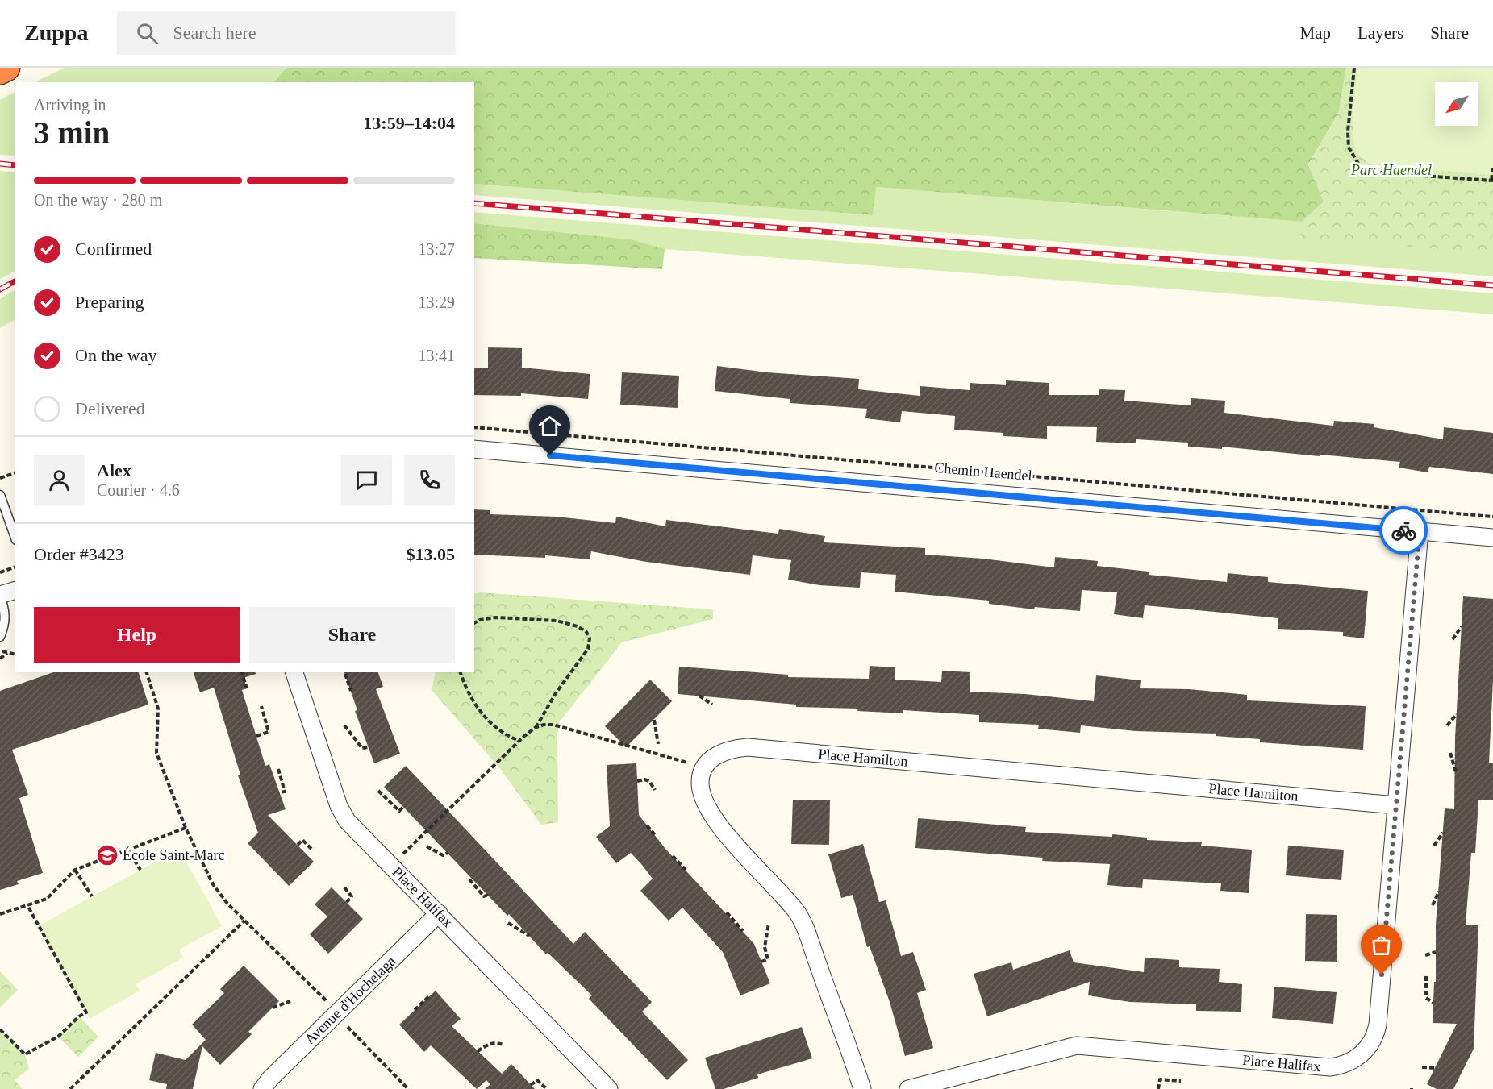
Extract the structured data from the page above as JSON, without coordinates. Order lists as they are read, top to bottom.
{
  "streets": {
    "street": [
      "Chemin Haendel",
      "Place Hamilton",
      "Place Halifax",
      "Avenue d'Hochelaga"
    ]
  },
  "crossings": [
    ["Chemin Haendel", "Place Halifax"],
    ["Place Hamilton", "Place Halifax"],
    ["Place Halifax", "Avenue d'Hochelaga"]
  ],
  "parks": ["Parc Haendel"],
  "places": {
    "school or university": ["École Saint-Marc"]
  },
  "north": "bottom left",
  "page": {
    "header": "Zuppa",
    "search": "Search here",
    "nav": ["Map", "Layers", "Share"],
    "heading": ["3 min", "Arriving in", "13:59–14:04"],
    "panel": [
      "Alex",
      "Courier · 4.6",
      "Order #3423",
      "$13.05"
    ],
    "bar": "On the way · 280 m",
    "list": [
      ["Confirmed", "13:27"],
      ["Preparing", "13:29"],
      ["On the way", "13:41"],
      "Delivered"
    ],
    "buttons": ["Help", "Share"]
  }
}
